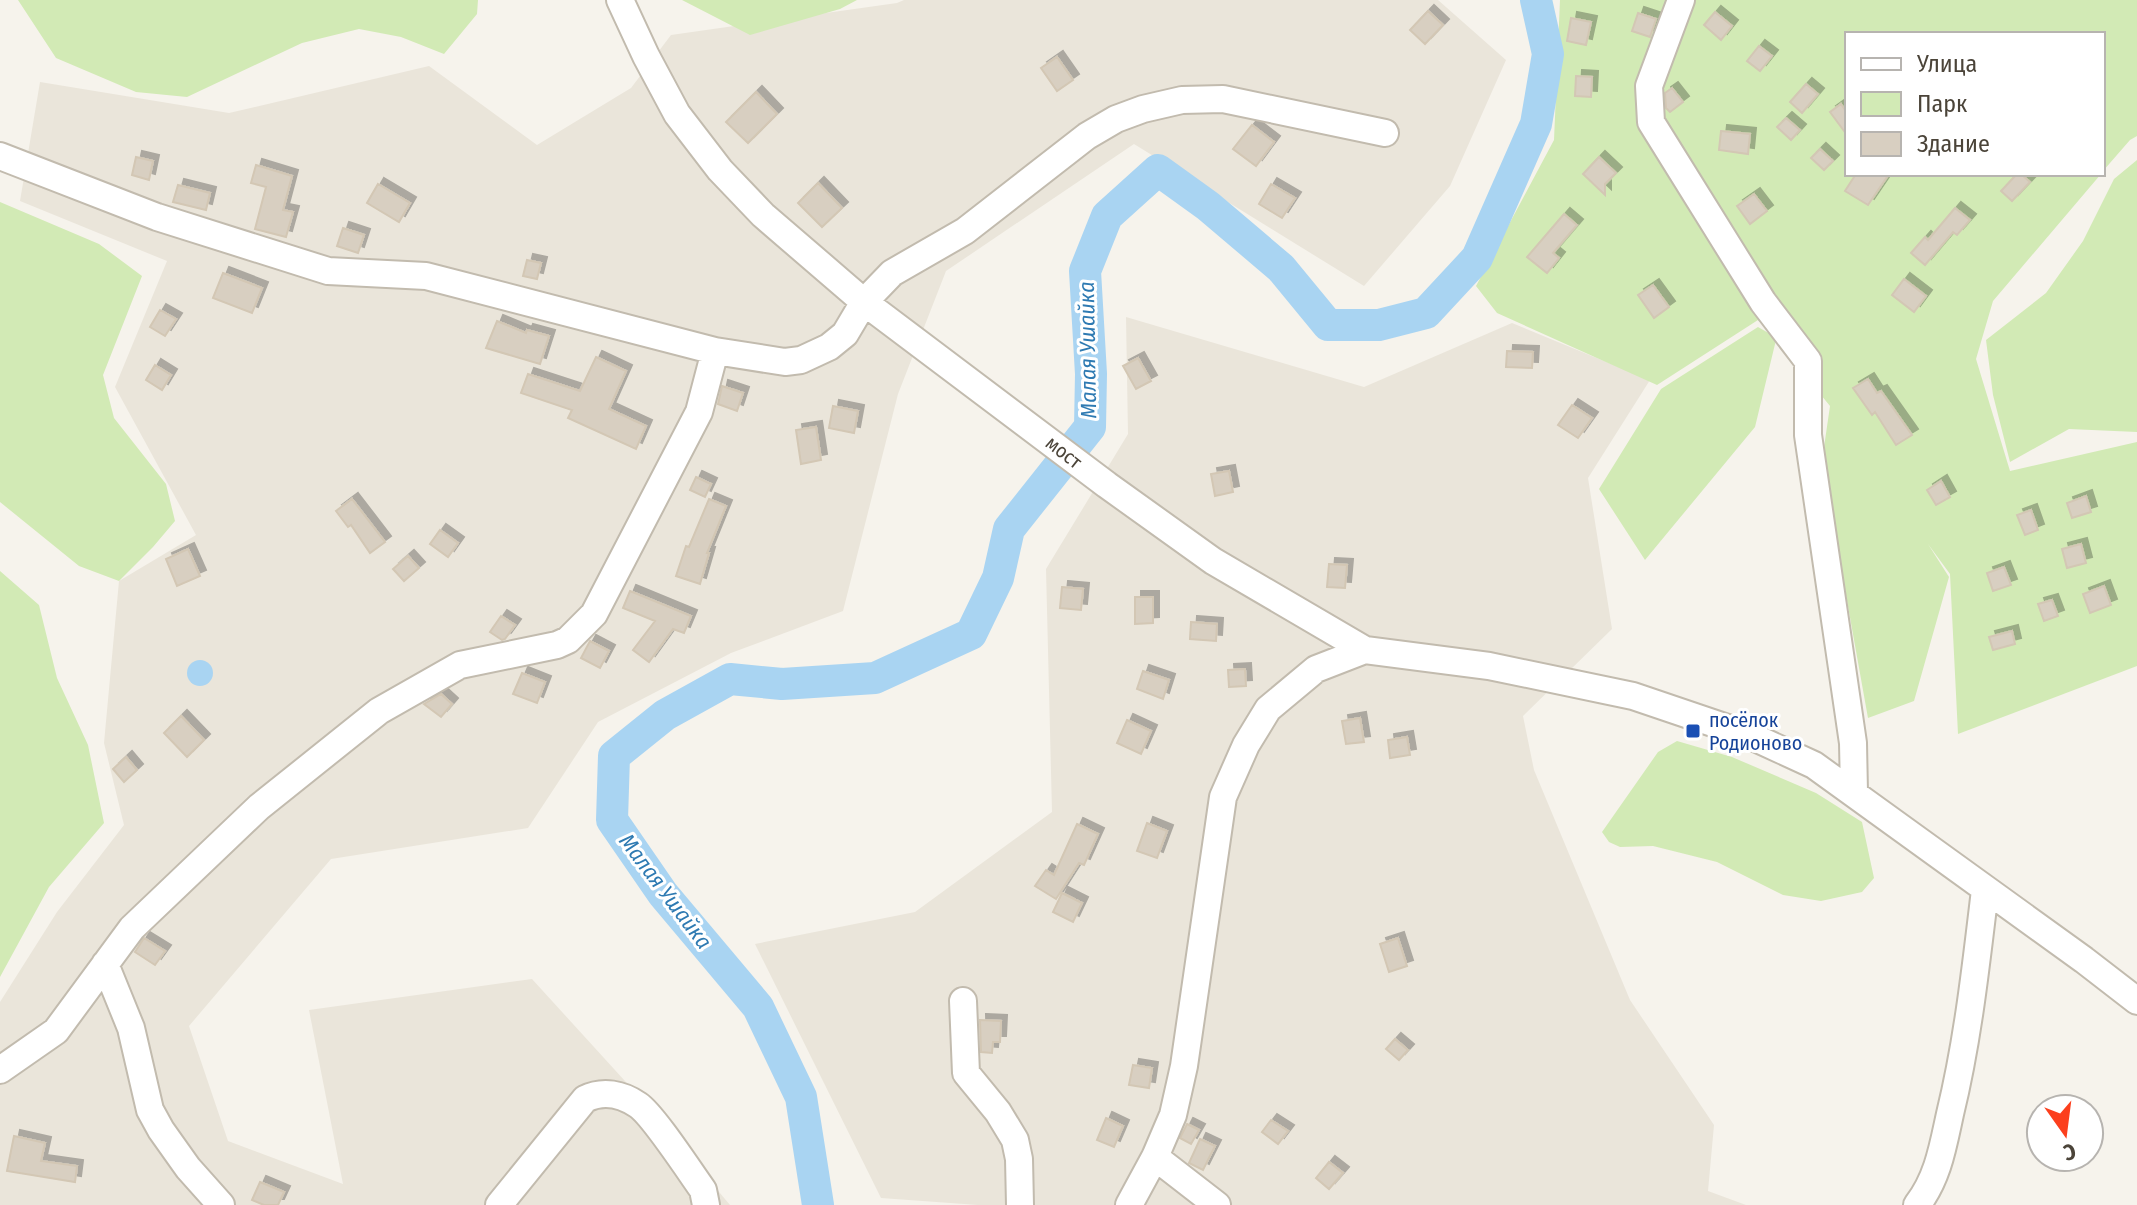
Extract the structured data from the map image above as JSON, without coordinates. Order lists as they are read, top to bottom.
{
  "streets": {
    "street": ["мост"]
  },
  "water": ["Малая Ушайка"],
  "places": {
    "transit": ["посёлок Родионово"]
  },
  "legend": ["Улица", "Парк", "Здание"],
  "north": "bottom"
}
